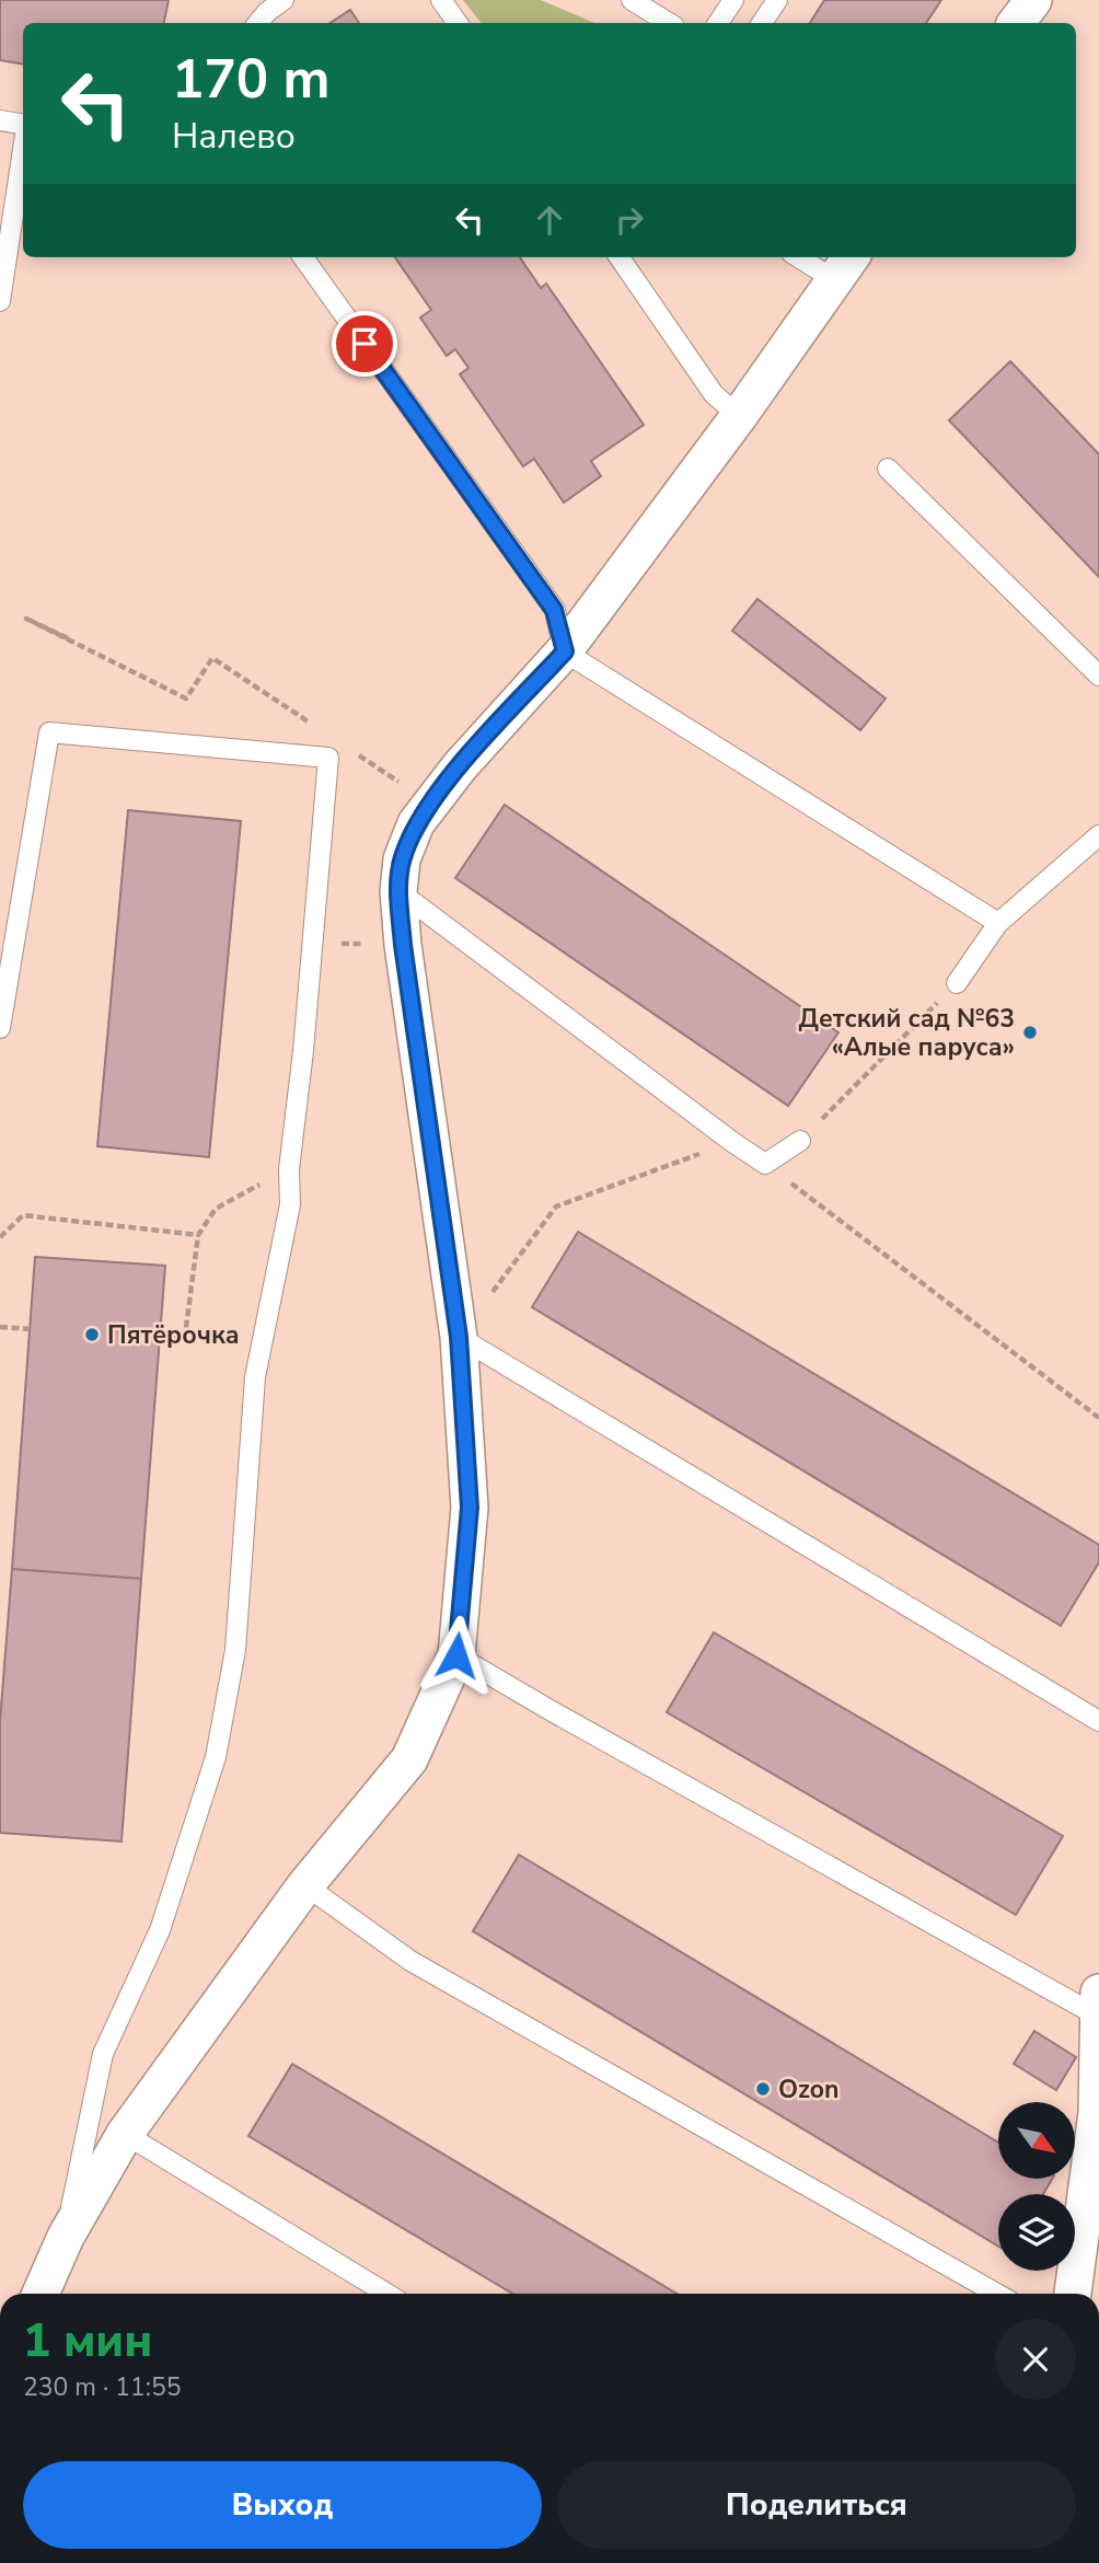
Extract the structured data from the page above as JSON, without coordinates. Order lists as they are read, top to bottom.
{
  "places": ["Детский сад №63 «Алые паруса»", "Пятёрочка", "Ozon"],
  "north": "bottom right",
  "page": {
    "turn": ["170 m", "Налево"],
    "heading": ["1 мин", "230 m · 11:55"],
    "buttons": ["Выход", "Поделиться"]
  }
}
